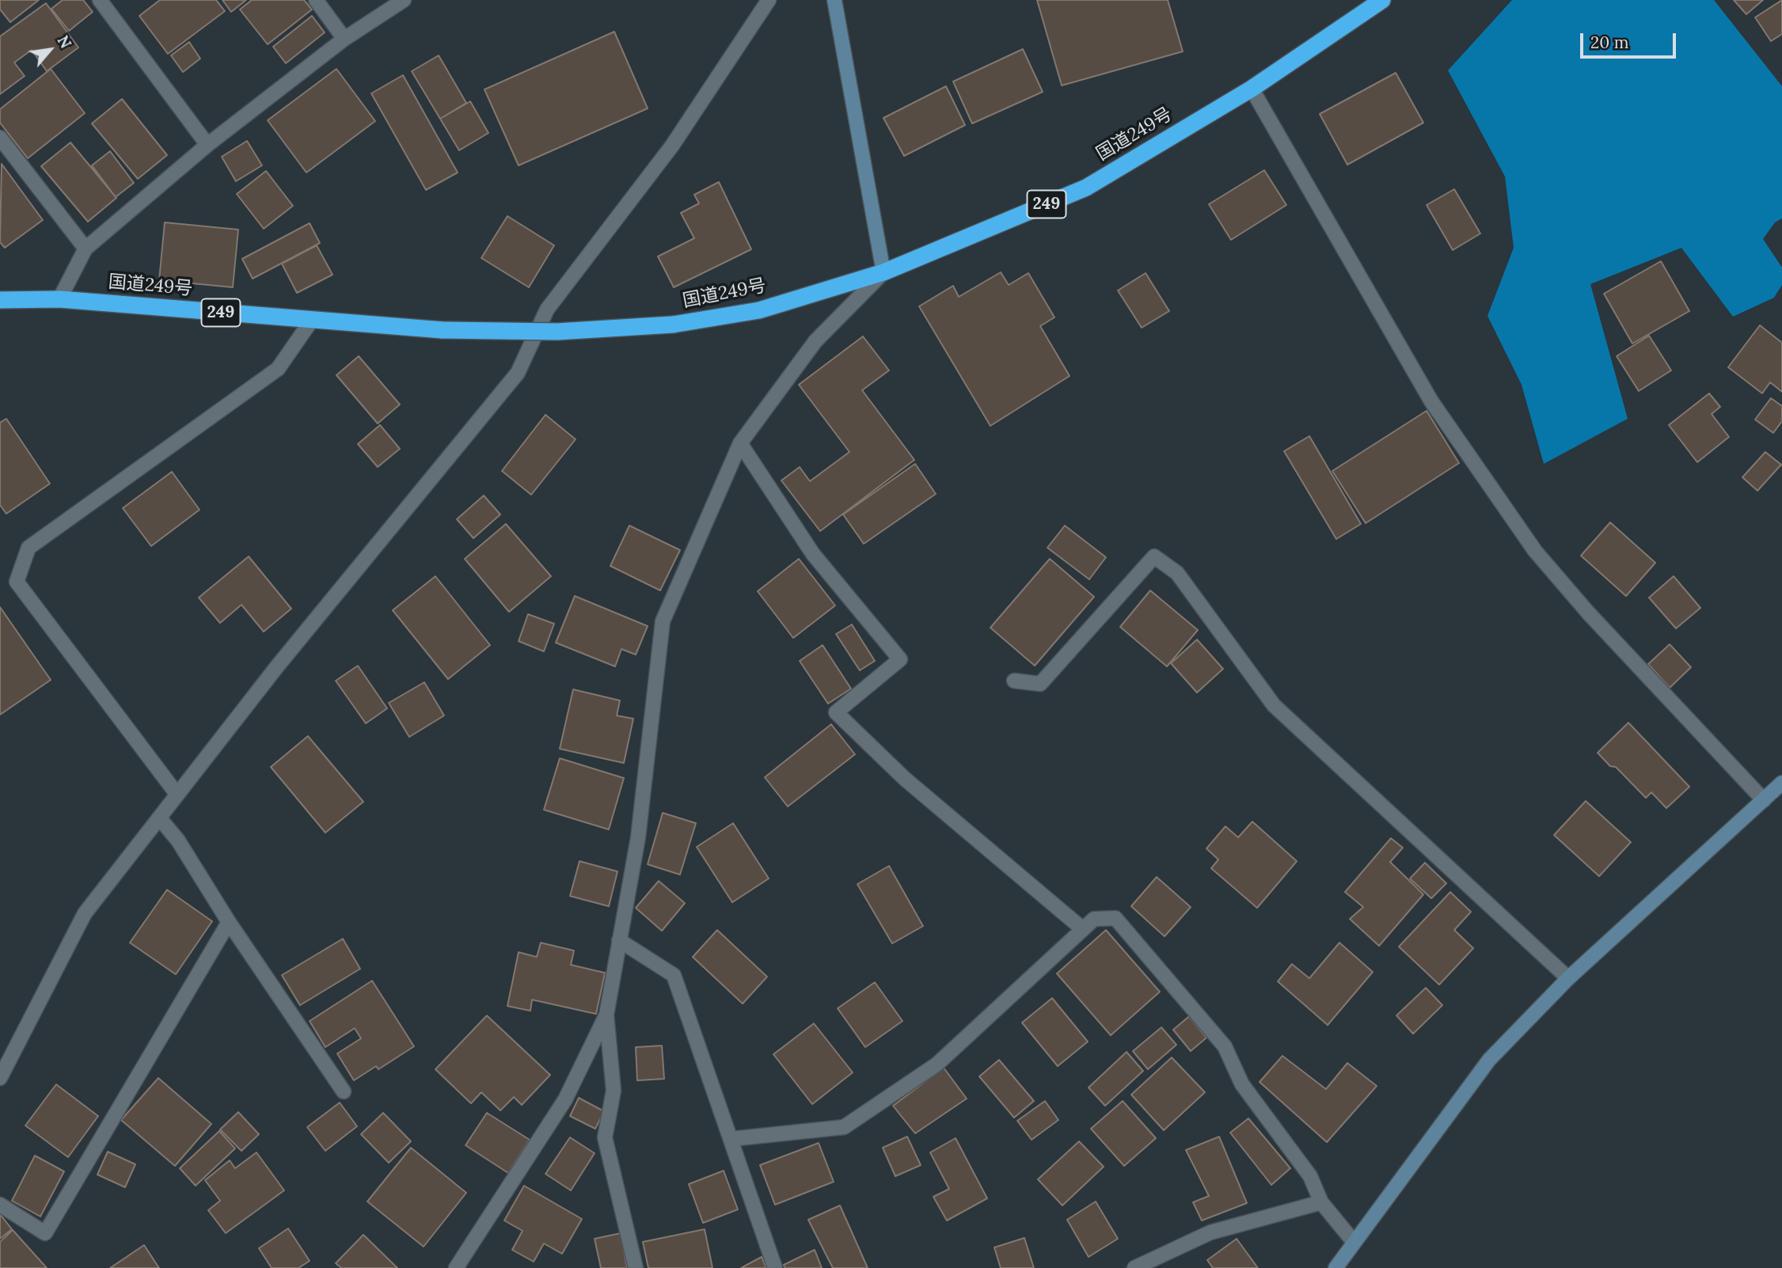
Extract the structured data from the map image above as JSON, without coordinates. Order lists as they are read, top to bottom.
{
  "streets": {
    "highway": ["国道249号", "249"]
  },
  "scale_bar": "20 m",
  "north": "top right"
}
